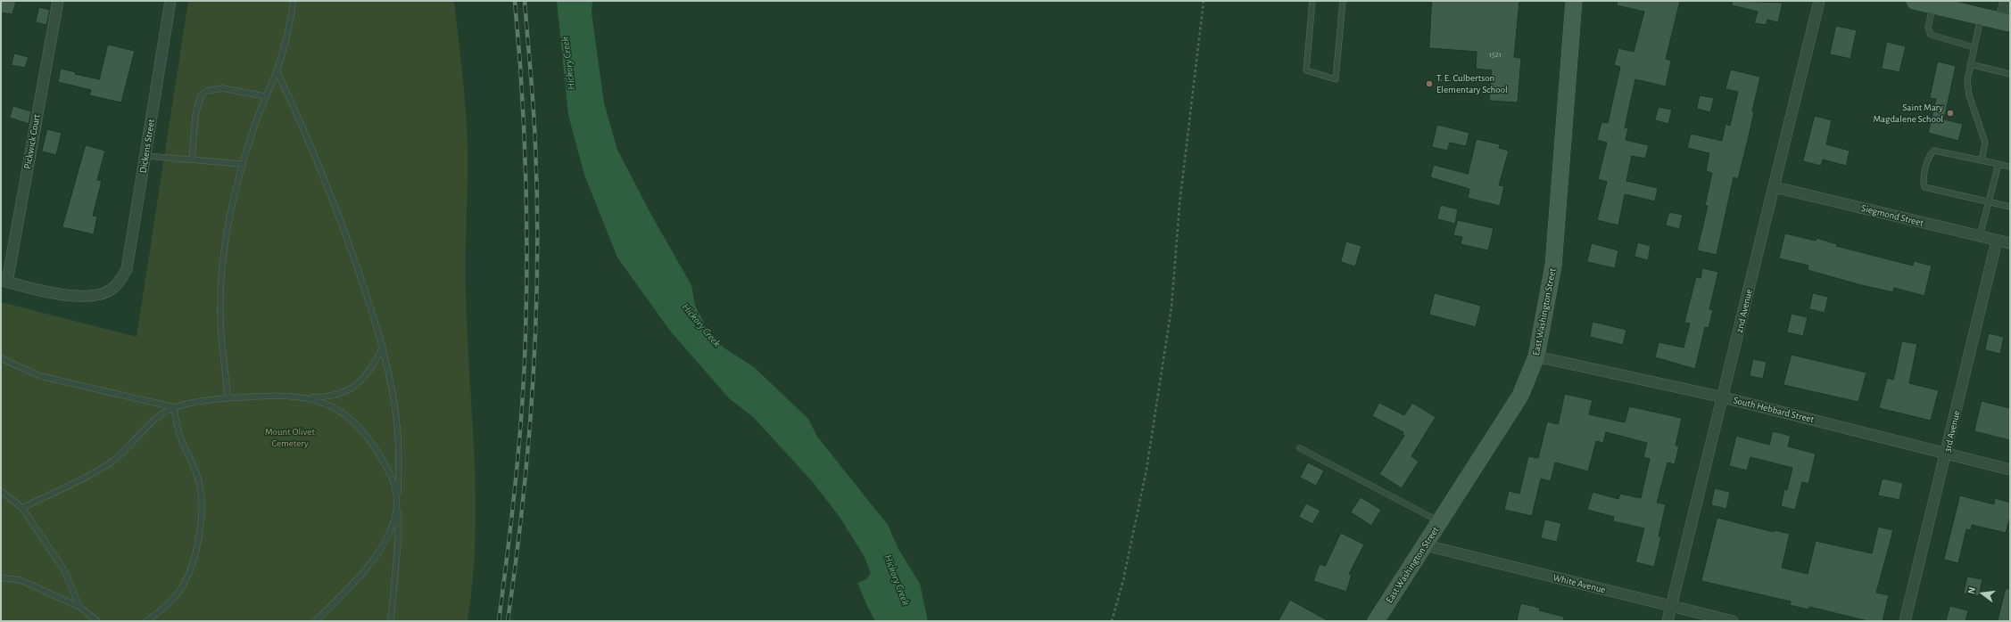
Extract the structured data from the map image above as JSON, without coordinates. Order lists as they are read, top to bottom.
{
  "streets": {
    "street": [
      "Pickwick Court",
      "Dickens Street",
      "Siegmond Street",
      "2nd Avenue",
      "East Washington Street",
      "South Hebbard Street",
      "3rd Avenue",
      "White Avenue"
    ]
  },
  "crossings": [
    ["Pickwick Court", "Dickens Street"],
    ["Siegmond Street", "2nd Avenue"],
    ["Siegmond Street", "3rd Avenue"],
    ["2nd Avenue", "South Hebbard Street"],
    ["2nd Avenue", "White Avenue"],
    ["East Washington Street", "South Hebbard Street"],
    ["East Washington Street", "White Avenue"],
    ["South Hebbard Street", "3rd Avenue"]
  ],
  "water": ["Hickory Creek"],
  "parks": ["Mount Olivet Cemetery"],
  "places": ["T. E. Culbertson Elementary School", "Saint Mary Magdalene School"],
  "house_numbers": ["1521"],
  "north": "left"
}
